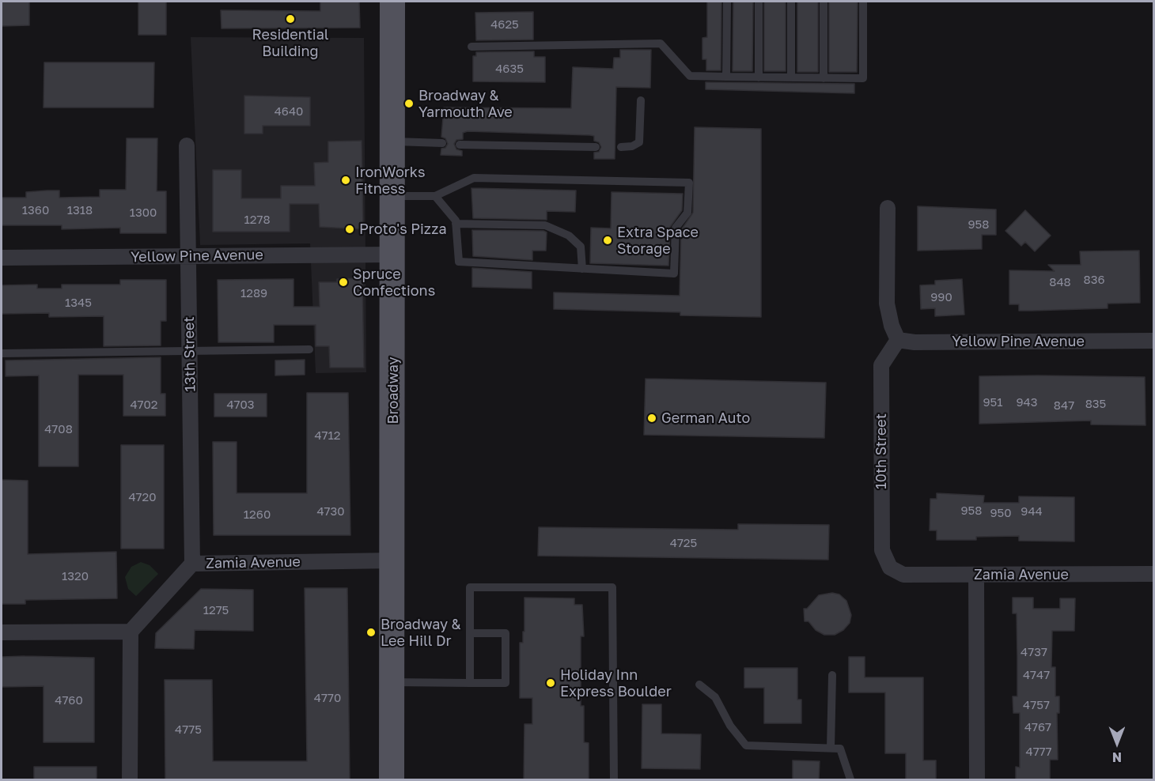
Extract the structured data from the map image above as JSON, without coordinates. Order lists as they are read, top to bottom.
{
  "streets": {
    "main road": ["Broadway"],
    "street": [
      "Yellow Pine Avenue",
      "13th Street",
      "10th Street",
      "Zamia Avenue"
    ]
  },
  "crossings": [
    ["Yellow Pine Avenue", "13th Street"],
    ["Yellow Pine Avenue", "Broadway"],
    ["Yellow Pine Avenue", "10th Street"],
    ["13th Street", "Zamia Avenue"],
    ["Broadway", "Zamia Avenue"],
    ["10th Street", "Zamia Avenue"]
  ],
  "places": [
    "Residential Building",
    "Broadway & Yarmouth Ave",
    "IronWorks Fitness",
    "Proto's Pizza",
    "Extra Space Storage",
    "Spruce Confections",
    "German Auto",
    "Broadway & Lee Hill Dr",
    "Holiday Inn Express Boulder"
  ],
  "house_numbers": [
    "4625",
    "4635",
    "4640",
    "1360",
    "1318",
    "1300",
    "1278",
    "958",
    "836",
    "848",
    "1289",
    "990",
    "1345",
    "951",
    "943",
    "835",
    "4702",
    "4703",
    "847",
    "4708",
    "4712",
    "4720",
    "958",
    "4730",
    "944",
    "950",
    "1260",
    "4725",
    "1320",
    "1275",
    "4737",
    "4747",
    "4770",
    "4760",
    "4757",
    "4767",
    "4775",
    "4777"
  ],
  "north": "bottom"
}
